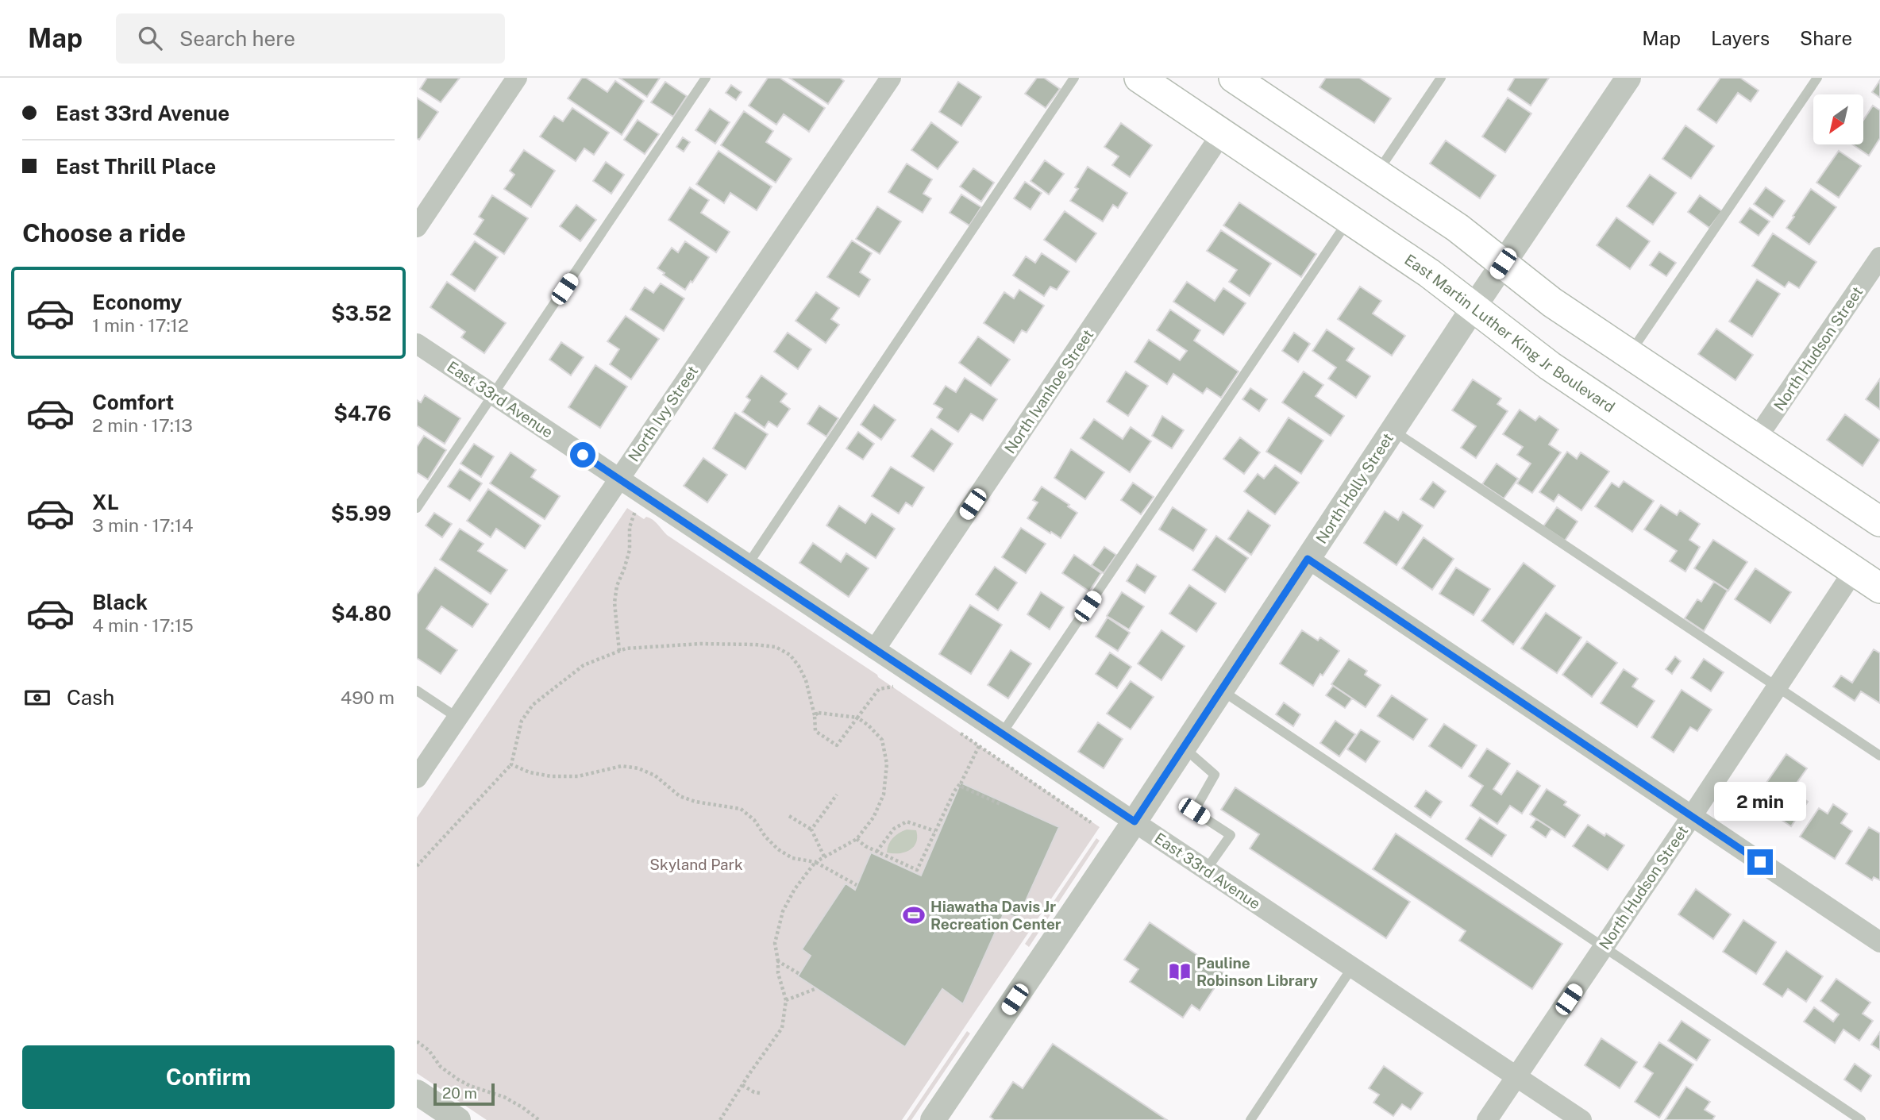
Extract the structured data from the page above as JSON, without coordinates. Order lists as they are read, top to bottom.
{
  "streets": {
    "main road": ["East Martin Luther King Jr Boulevard"],
    "street": [
      "North Hudson Street",
      "North Ivanhoe Street",
      "East 33rd Avenue",
      "North Ivy Street",
      "North Holly Street"
    ]
  },
  "crossings": [
    ["East Martin Luther King Jr Boulevard", "North Hudson Street"],
    ["East Martin Luther King Jr Boulevard", "North Ivanhoe Street"],
    ["East Martin Luther King Jr Boulevard", "North Holly Street"],
    ["North Hudson Street", "East 33rd Avenue"],
    ["North Ivanhoe Street", "East 33rd Avenue"],
    ["East 33rd Avenue", "North Ivy Street"],
    ["East 33rd Avenue", "North Holly Street"]
  ],
  "parks": ["Skyland Park"],
  "places": {
    "sports": ["Hiawatha Davis Jr Recreation Center"],
    "library": ["Pauline Robinson Library"]
  },
  "scale_bar": "20 m",
  "north": "bottom left",
  "page": {
    "header": "Map",
    "search": "Search here",
    "nav": ["Map", "Layers", "Share"],
    "banner": ["East 33rd Avenue", "East Thrill Place"],
    "heading": "Choose a ride",
    "list": [
      {
        "name": "Economy",
        "note": "1 min · 17:12",
        "value": "$3.52"
      },
      {
        "name": "Comfort",
        "note": "2 min · 17:13",
        "value": "$4.76"
      },
      {
        "name": "XL",
        "note": "3 min · 17:14",
        "value": "$5.99"
      },
      {
        "name": "Black",
        "note": "4 min · 17:15",
        "value": "$4.80"
      }
    ],
    "pay": ["Cash", "490 m"],
    "bubble": "2 min",
    "buttons": "Confirm",
    "scale": "20 m"
  }
}
